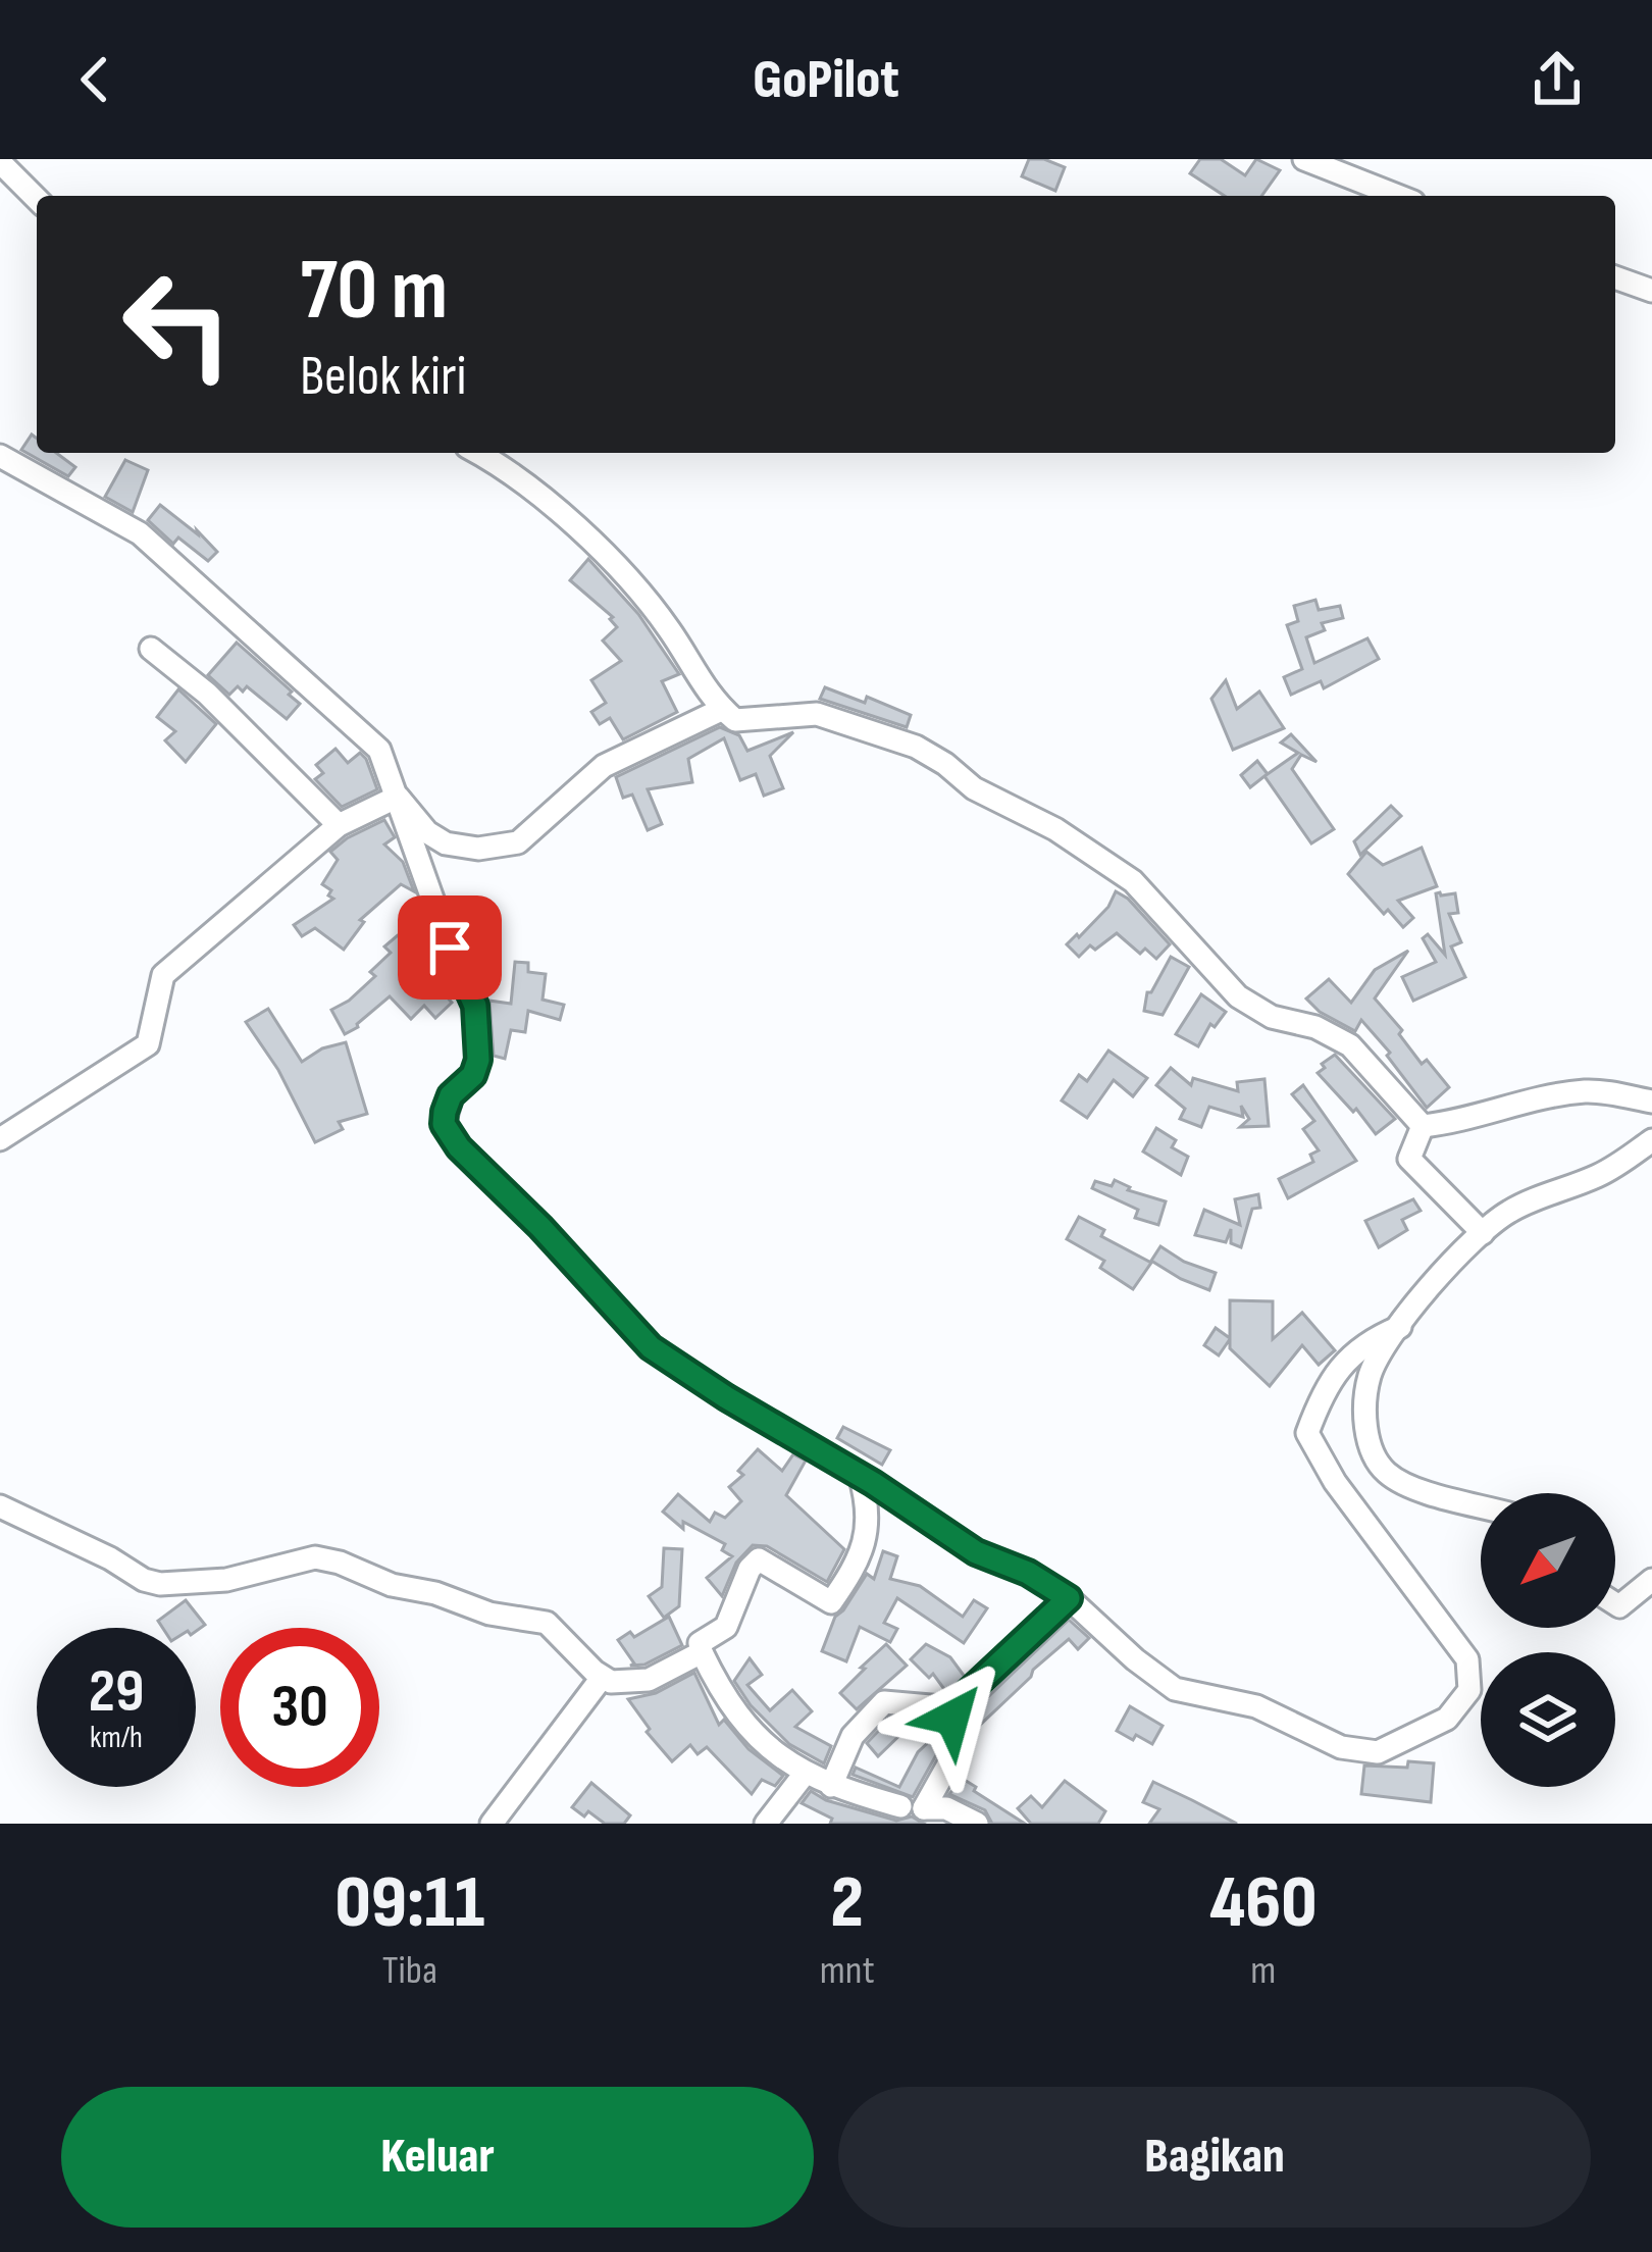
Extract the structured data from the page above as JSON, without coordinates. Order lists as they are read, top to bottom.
{
  "north": "bottom left",
  "page": {
    "header": "GoPilot",
    "turn": ["70 m", "Belok kiri"],
    "speed": "29 km/h",
    "limit": "30",
    "eta": [
      "09:11",
      "Tiba",
      "2",
      "mnt",
      "460",
      "m"
    ],
    "buttons": ["Keluar", "Bagikan"]
  }
}
